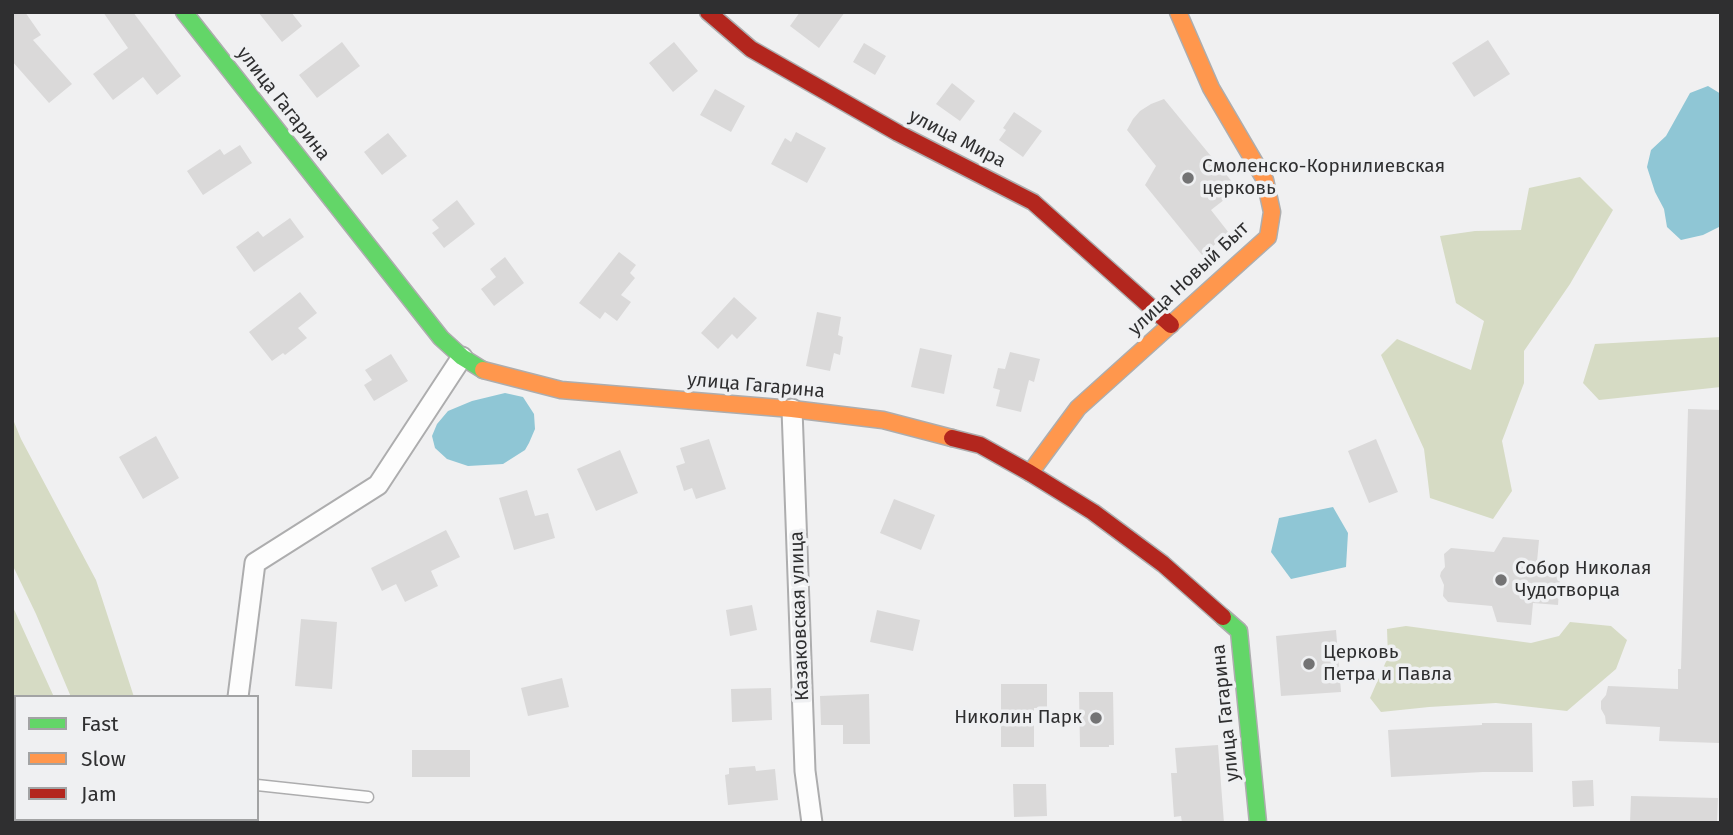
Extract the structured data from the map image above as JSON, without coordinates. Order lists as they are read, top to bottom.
{
  "streets": {
    "street": [
      "улица Гагарина",
      "улица Мира",
      "улица Новый Быт",
      "Казаковская улица"
    ]
  },
  "crossings": [
    ["улица Гагарина", "улица Новый Быт"],
    ["улица Гагарина", "Казаковская улица"],
    ["улица Мира", "улица Новый Быт"]
  ],
  "places": [
    "Смоленско-Корнилиевская церковь",
    "Собор Николая Чудотворца",
    "Церковь Петра и Павла",
    "Николин Парк"
  ],
  "legend": ["Fast", "Slow", "Jam"]
}
